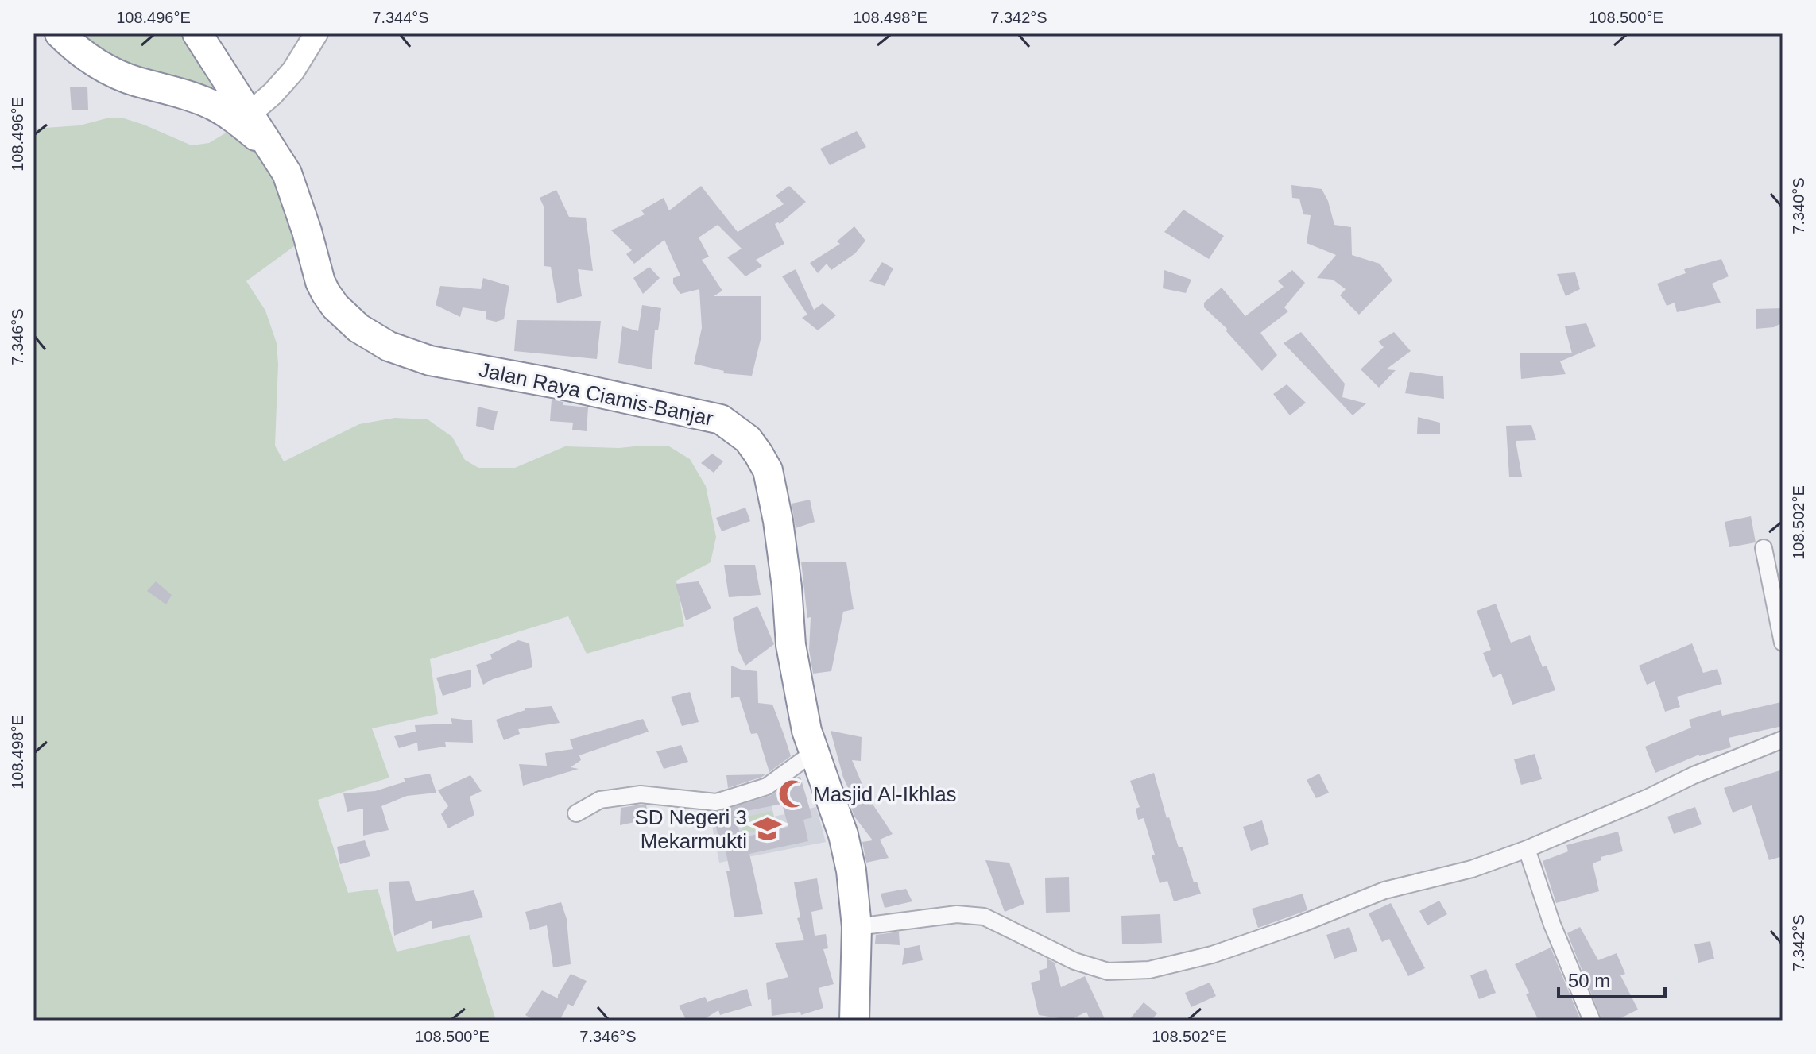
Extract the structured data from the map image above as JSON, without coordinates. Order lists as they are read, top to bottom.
{
  "streets": {
    "highway": ["Jalan Raya Ciamis-Banjar"]
  },
  "places": {
    "mosque": ["Masjid Al-Ikhlas"],
    "school or university": ["SD Negeri 3 Mekarmukti"]
  },
  "scale_bar": "50 m",
  "coordinates": [
    "108.496°E",
    "7.344°S",
    "108.498°E",
    "7.342°S",
    "108.500°E",
    "7.340°S",
    "7.346°S",
    "108.502°E"
  ]
}
